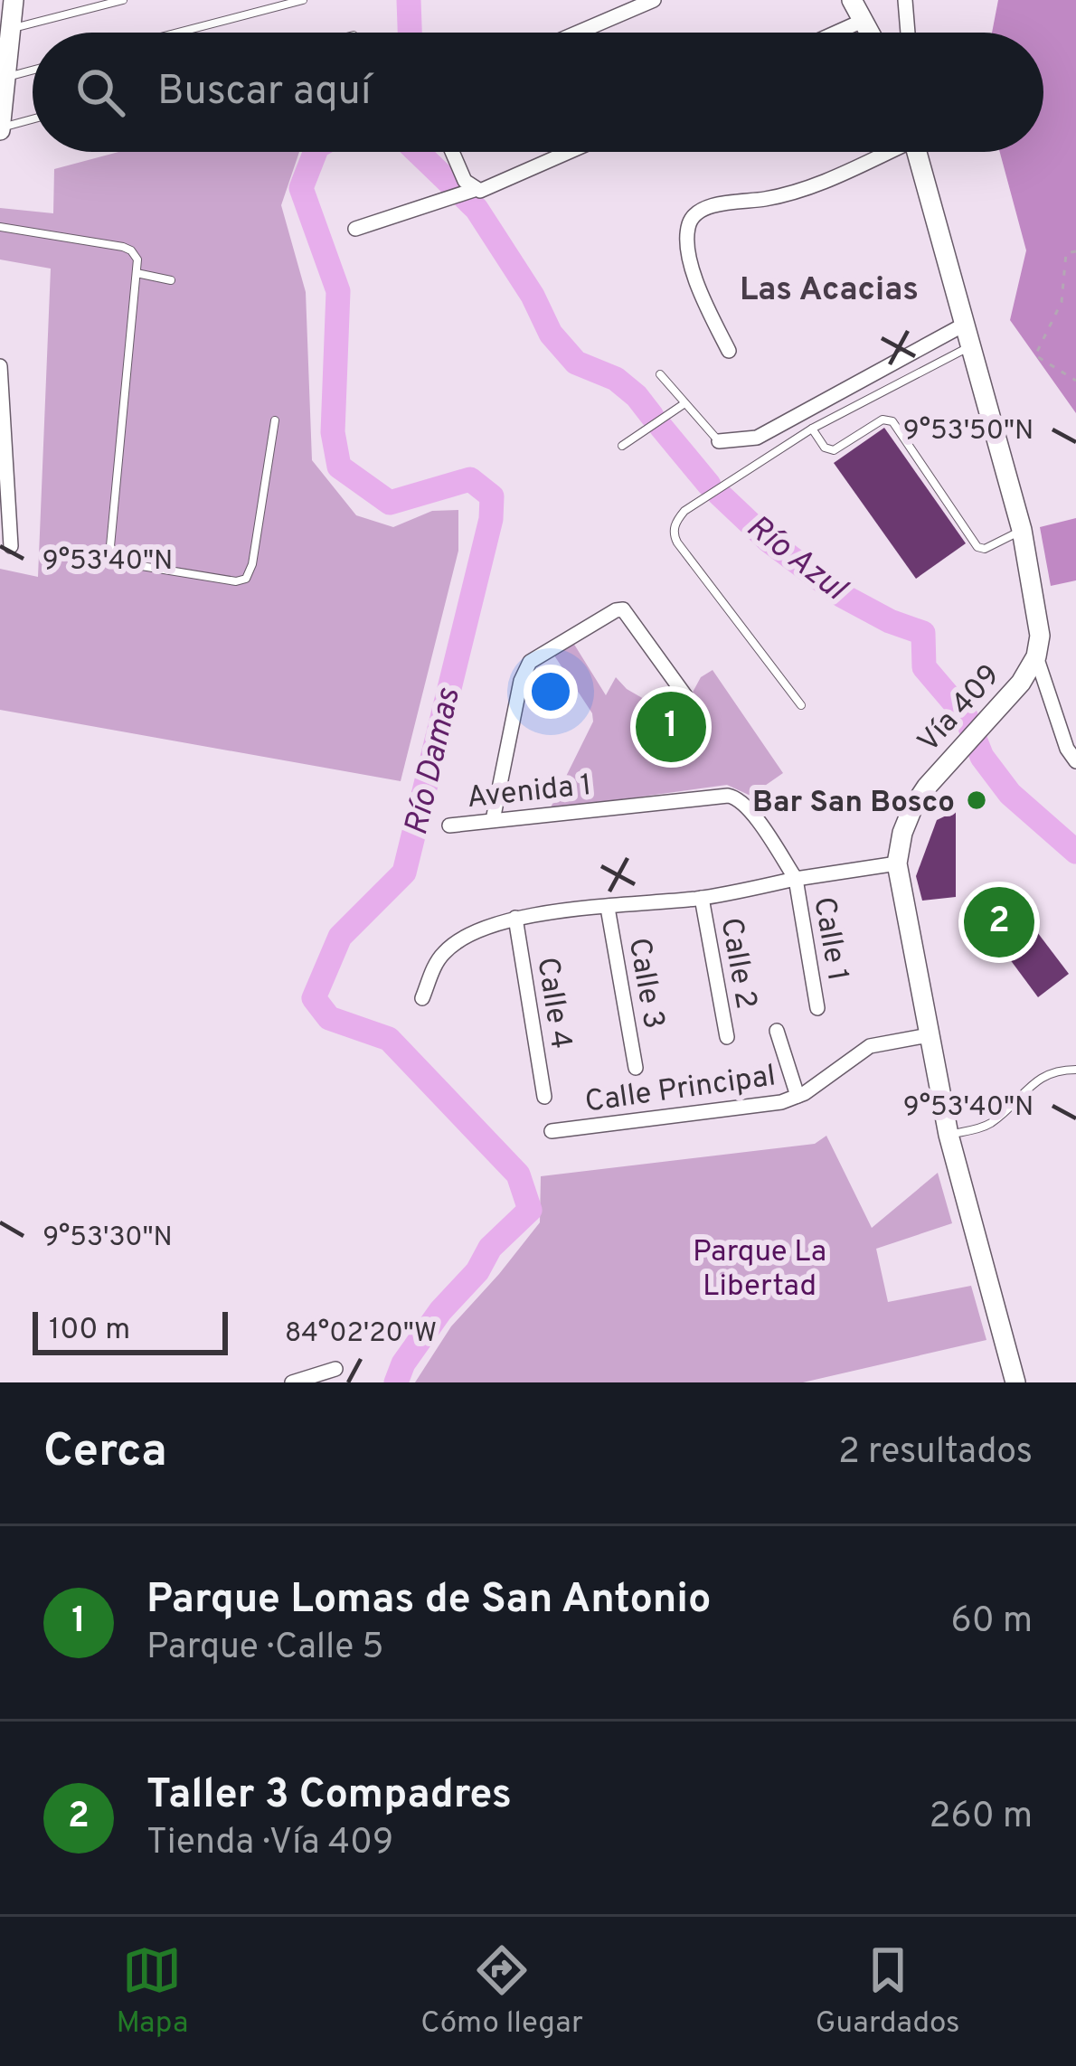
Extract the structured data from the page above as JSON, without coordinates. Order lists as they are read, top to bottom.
{
  "streets": {
    "street": [
      "Vía 409",
      "Avenida 1",
      "Calle 1",
      "Calle 2",
      "Calle 3",
      "Calle 4",
      "Calle Principal"
    ]
  },
  "crossings": [
    ["Vía 409", "Calle Principal"],
    ["Avenida 1", "Calle 1"]
  ],
  "districts": ["Las Acacias"],
  "water": ["Río Azul", "Río Damas"],
  "parks": ["Parque La Libertad"],
  "places": ["Bar San Bosco"],
  "scale_bar": "100 m",
  "page": {
    "search": "Buscar aquí",
    "pins": ["1", "2"],
    "scale": "100 m",
    "heading": ["Cerca", "2 resultados"],
    "list": [
      {
        "mark": "1",
        "name": "Parque Lomas de San Antonio",
        "note": "Parque · Calle 5",
        "value": "60 m"
      },
      {
        "mark": "2",
        "name": "Taller 3 Compadres",
        "note": "Tienda · Vía 409",
        "value": "260 m"
      }
    ],
    "nav": ["Mapa", "Cómo llegar", "Guardados"]
  },
  "coordinates": [
    "9°53'50\"N",
    "9°53'40\"N",
    "9°53'30\"N",
    "84°02'20\"W"
  ]
}
